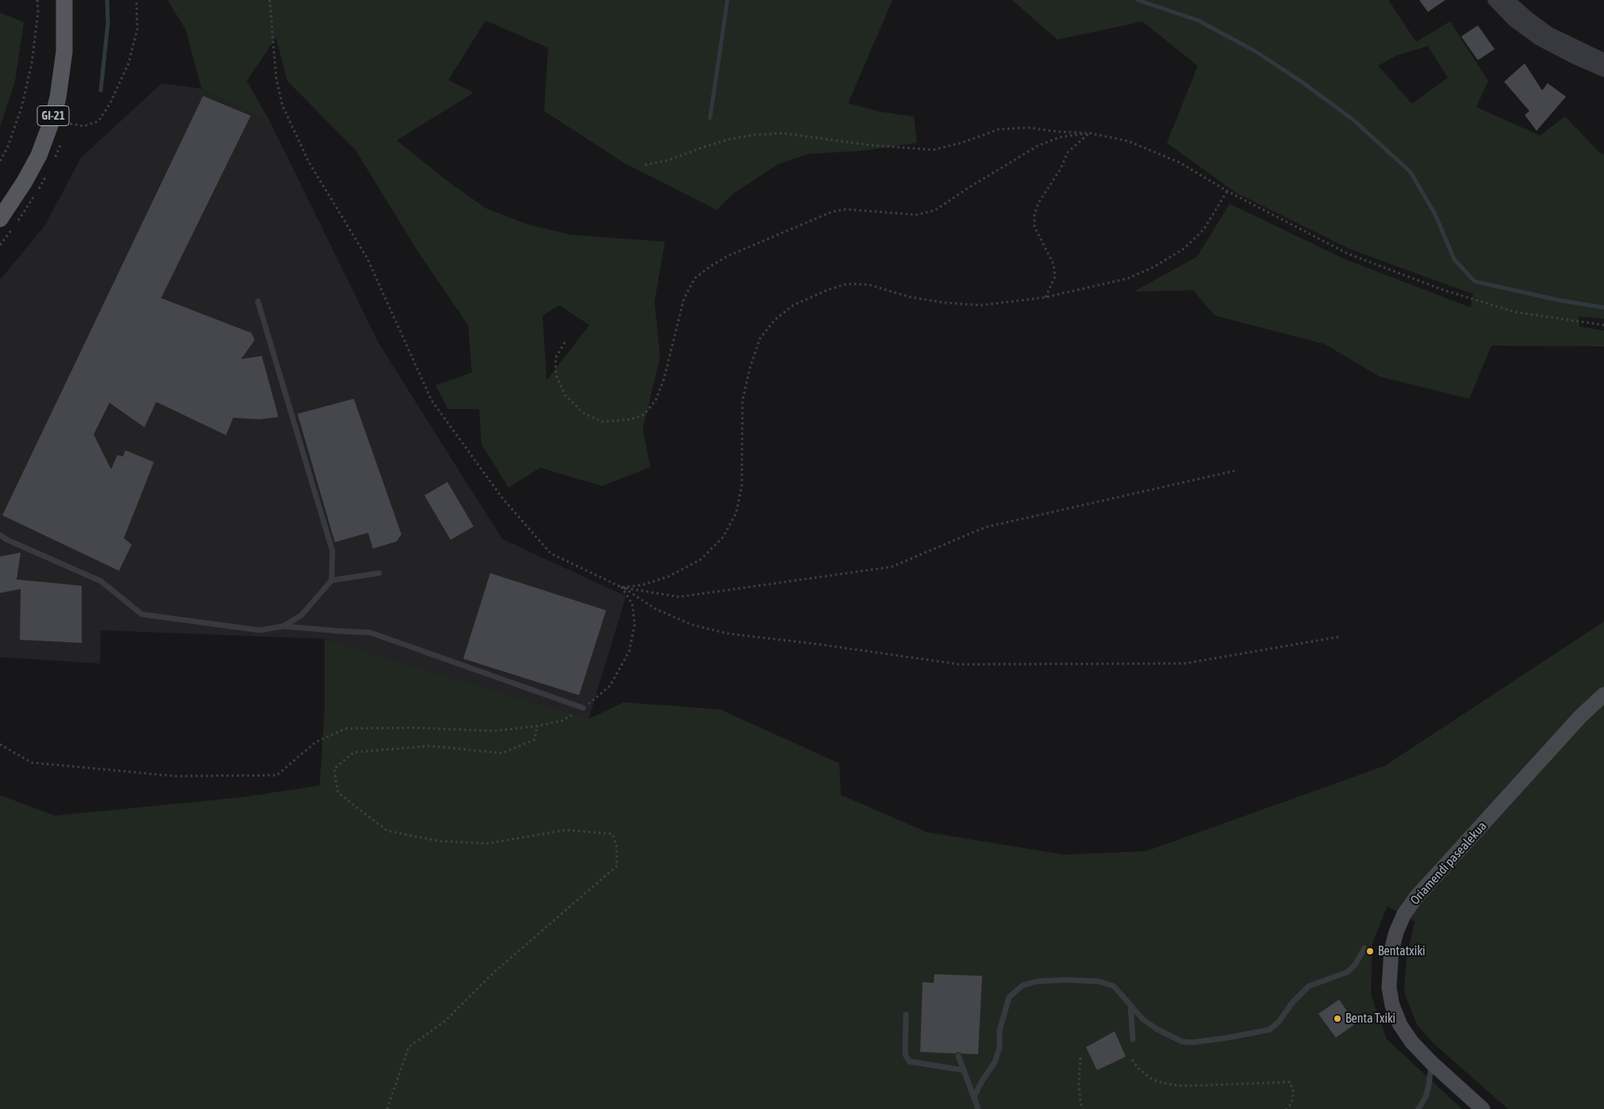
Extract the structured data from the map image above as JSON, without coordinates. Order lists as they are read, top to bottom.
{
  "streets": {
    "main road": ["GI-21", "Oriamendi pasealekua"]
  },
  "places": ["Bentatxiki", "Benta Txiki"]
}
